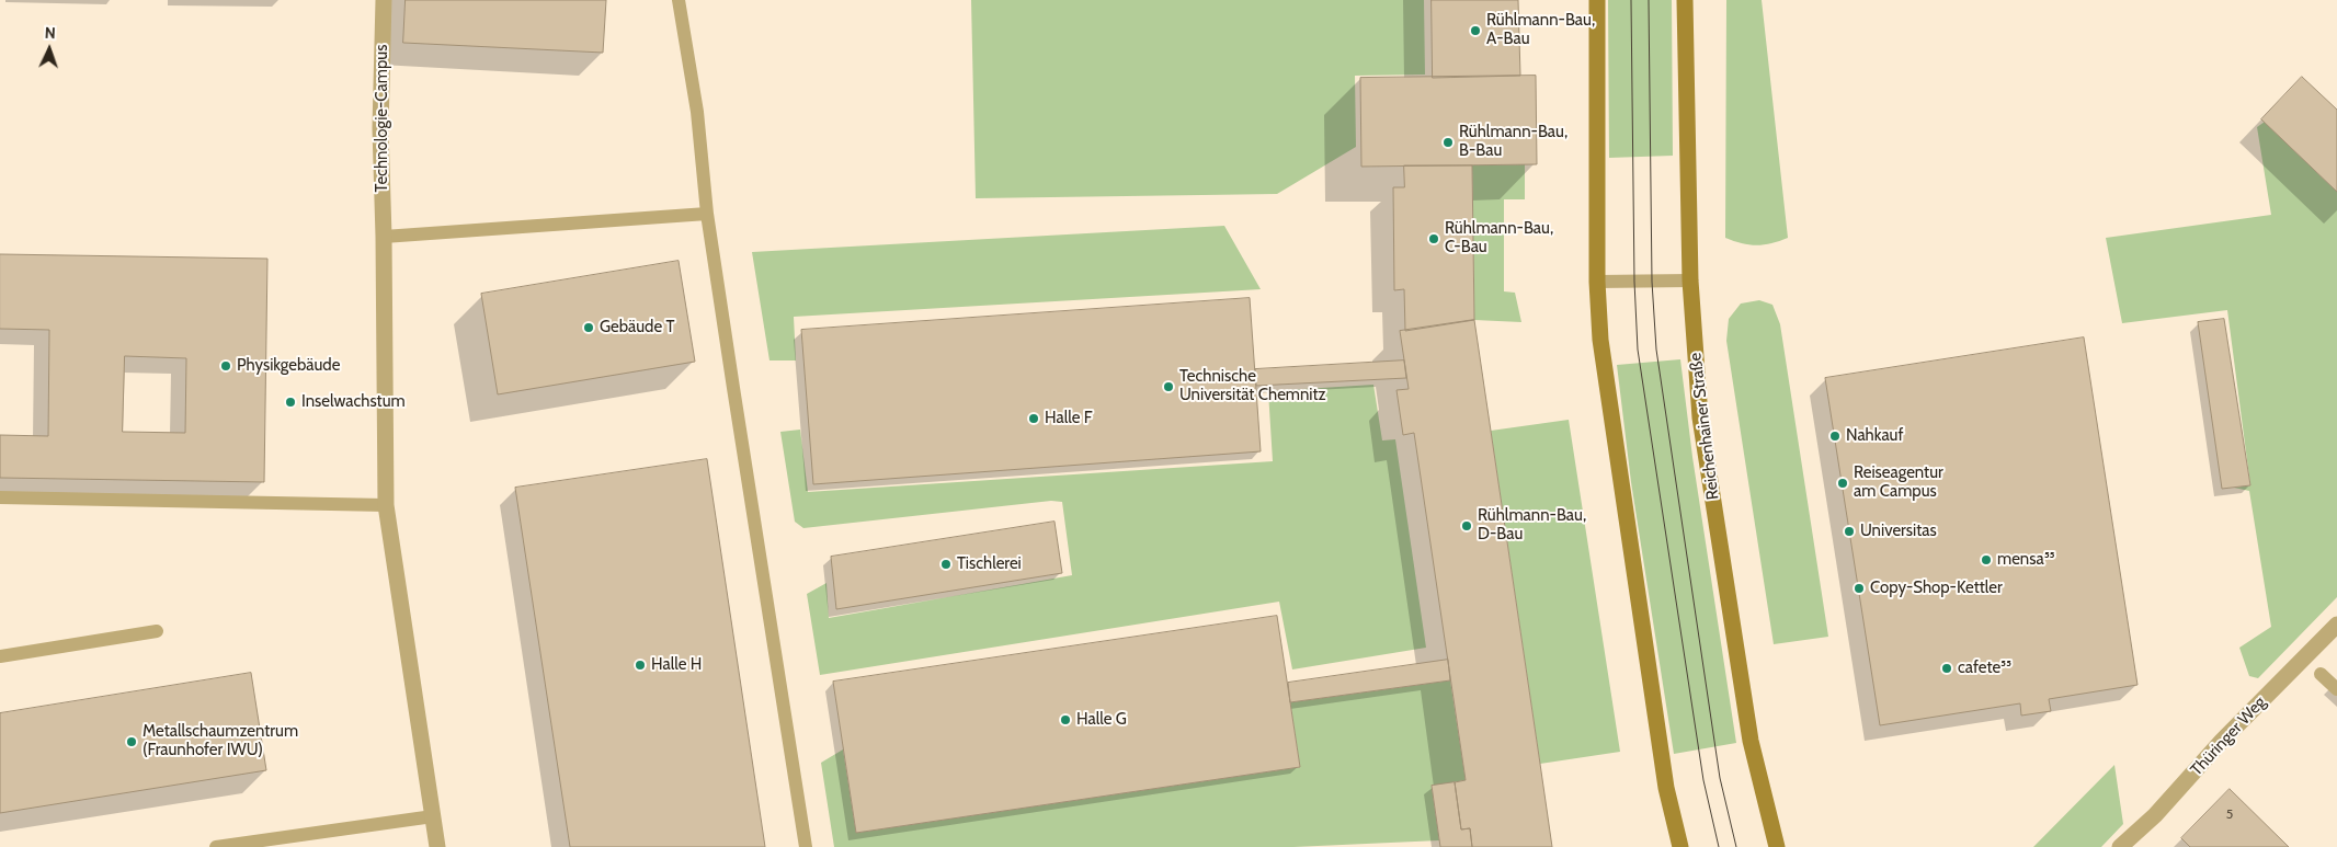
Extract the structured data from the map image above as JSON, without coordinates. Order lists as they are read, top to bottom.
{
  "streets": {
    "street": ["Technologie-Campus", "Reichenhainer Straße", "Thüringer Weg"]
  },
  "places": [
    "Rühlmann-Bau, A-Bau",
    "Rühlmann-Bau, B-Bau",
    "Rühlmann-Bau, C-Bau",
    "Gebäude T",
    "Physikgebäude",
    "Technische Universität Chemnitz",
    "Inselwachstum",
    "Halle F",
    "Nahkauf",
    "Reiseagentur am Campus",
    "Rühlmann-Bau, D-Bau",
    "Universitas",
    "mensa⁵⁵",
    "Tischlerei",
    "Copy-Shop-Kettler",
    "Halle H",
    "cafete⁵⁵",
    "Halle G",
    "Metallschaumzentrum (Fraunhofer IWU)"
  ],
  "house_numbers": ["5"],
  "north": "top"
}
